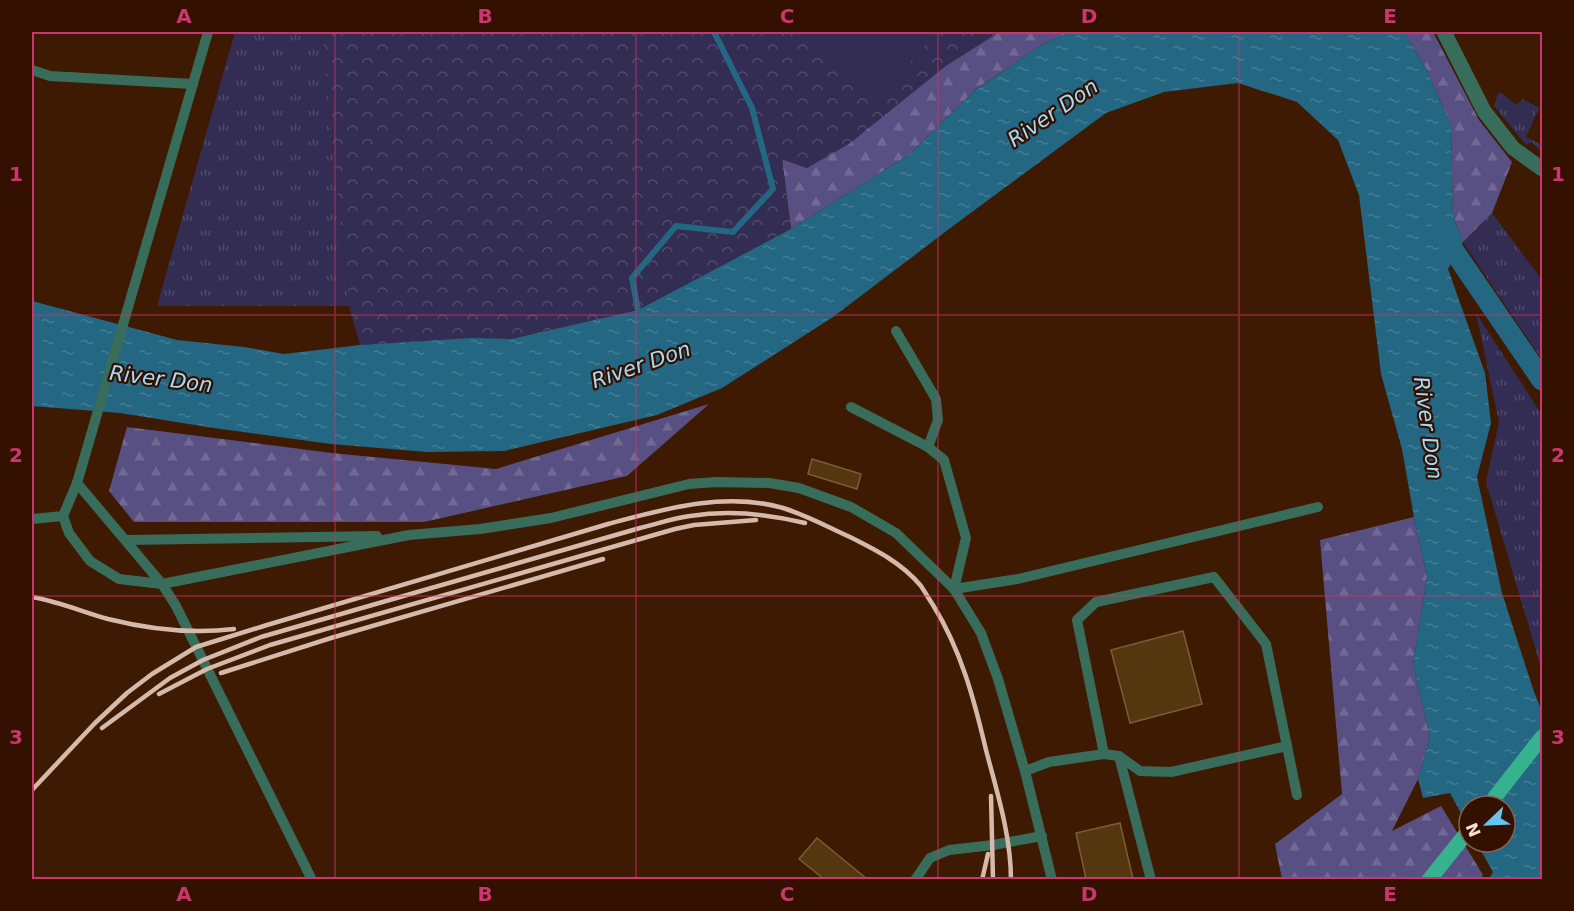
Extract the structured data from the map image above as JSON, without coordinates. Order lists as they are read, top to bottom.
{
  "water": ["River Don"],
  "north": "bottom left",
  "grid": {
    "columns": [
      "A",
      "B",
      "C",
      "D",
      "E"
    ],
    "rows": ["1", "2", "3"]
  }
}
